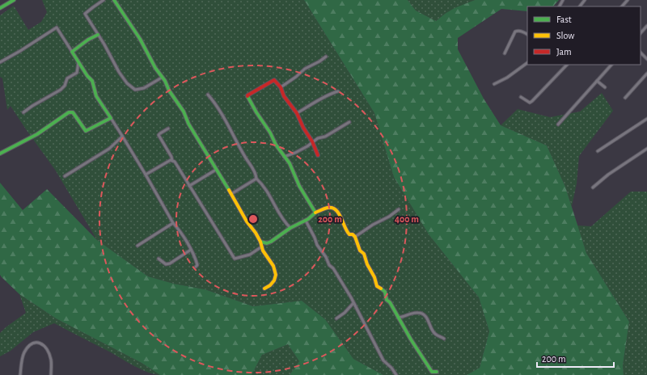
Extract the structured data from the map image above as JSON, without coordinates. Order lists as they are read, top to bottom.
{
  "legend": ["Fast", "Slow", "Jam"],
  "scale_bar": "200 m",
  "rings": ["200 m", "400 m"]
}
